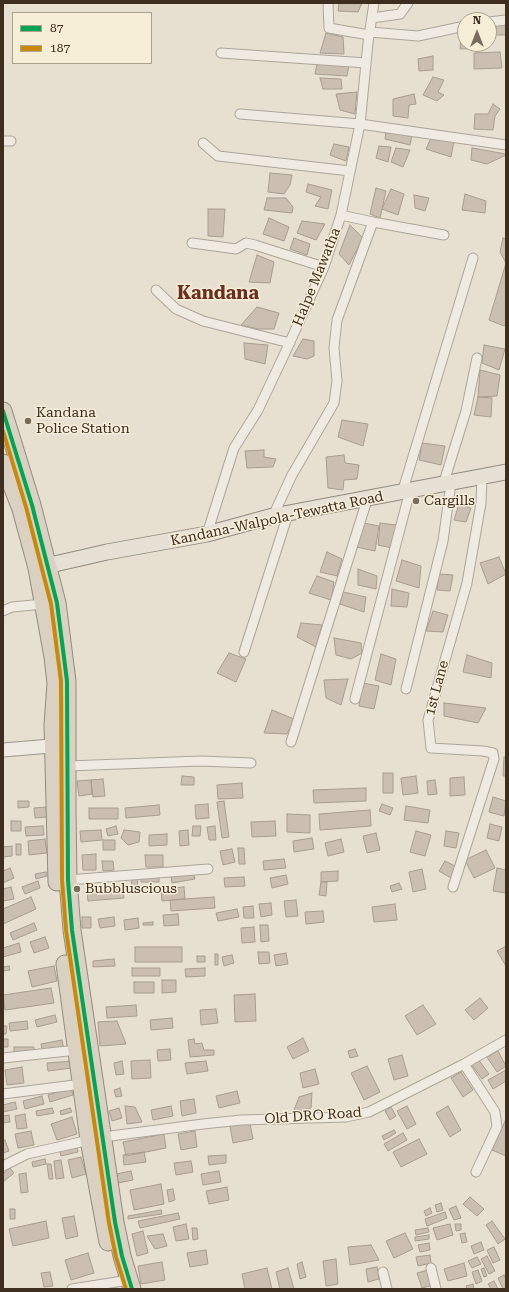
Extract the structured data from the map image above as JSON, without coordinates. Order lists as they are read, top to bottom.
{
  "streets": {
    "main road": ["Kandana-Walpola-Tewatta Road"],
    "street": ["Halpe Mawatha", "1st Lane", "Old DRO Road"]
  },
  "crossings": [
    ["Halpe Mawatha", "Kandana-Walpola-Tewatta Road"],
    ["Kandana-Walpola-Tewatta Road", "1st Lane"]
  ],
  "districts": ["Kandana"],
  "places": ["Kandana Police Station", "Cargills", "Bubbluscious"],
  "lines": ["transit line 87", "transit line 187"],
  "legend": ["87", "187"],
  "north": "top"
}
